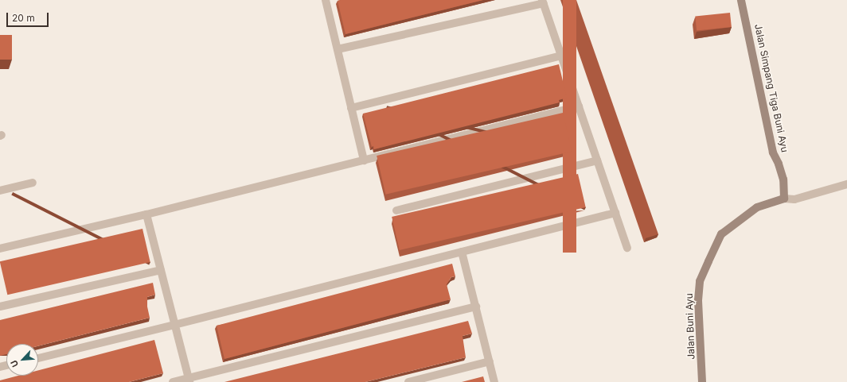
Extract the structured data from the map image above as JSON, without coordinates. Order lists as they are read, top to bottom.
{
  "streets": {
    "main road": ["Jalan Simpang Tiga Buni Ayu", "Jalan Buni Ayu"]
  },
  "crossings": [
    ["Jalan Simpang Tiga Buni Ayu", "Jalan Buni Ayu"]
  ],
  "scale_bar": "20 m",
  "north": "bottom left"
}
